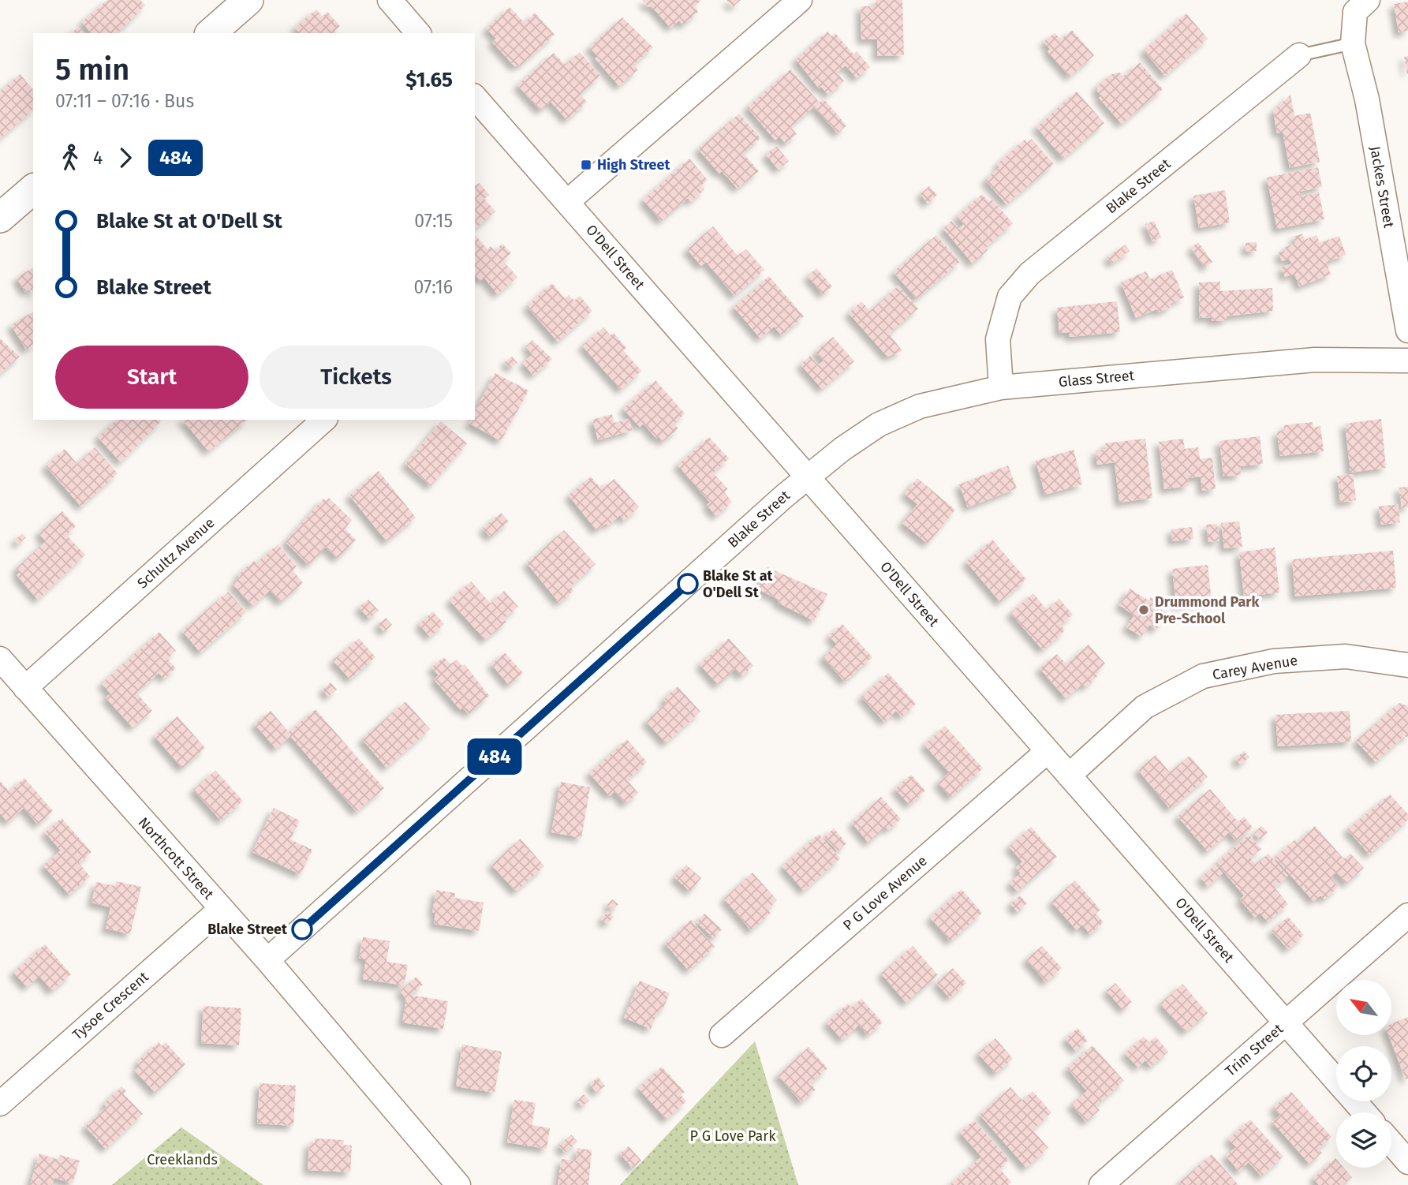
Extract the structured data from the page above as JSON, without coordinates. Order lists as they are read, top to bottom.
{
  "streets": {
    "street": [
      "Blake Street",
      "Jackes Street",
      "O'Dell Street",
      "Glass Street",
      "Schultz Avenue",
      "Carey Avenue",
      "Northcott Street",
      "P G Love Avenue",
      "Tysoe Crescent",
      "Trim Street"
    ]
  },
  "crossings": [
    ["Blake Street", "Jackes Street"],
    ["Blake Street", "O'Dell Street"],
    ["Blake Street", "Glass Street"],
    ["Blake Street", "Northcott Street"],
    ["O'Dell Street", "Glass Street"],
    ["O'Dell Street", "Carey Avenue"],
    ["O'Dell Street", "P G Love Avenue"],
    ["O'Dell Street", "Trim Street"],
    ["Schultz Avenue", "Northcott Street"],
    ["Northcott Street", "Tysoe Crescent"]
  ],
  "parks": ["P G Love Park", "Creeklands"],
  "places": {
    "transit": ["High Street"],
    "other": ["Blake St at O'Dell St", "Drummond Park Pre-School", "Blake Street"]
  },
  "lines": ["bus line 484"],
  "north": "top left",
  "page": {
    "on_map": "484",
    "heading": ["5 min", "07:11 – 07:16 · Bus", "$1.65"],
    "legs": ["4", "484"],
    "list": [
      {
        "name": "Blake St at O'Dell St",
        "value": "07:15"
      },
      {
        "name": "Blake Street",
        "value": "07:16"
      }
    ],
    "buttons": ["Start", "Tickets"]
  }
}
